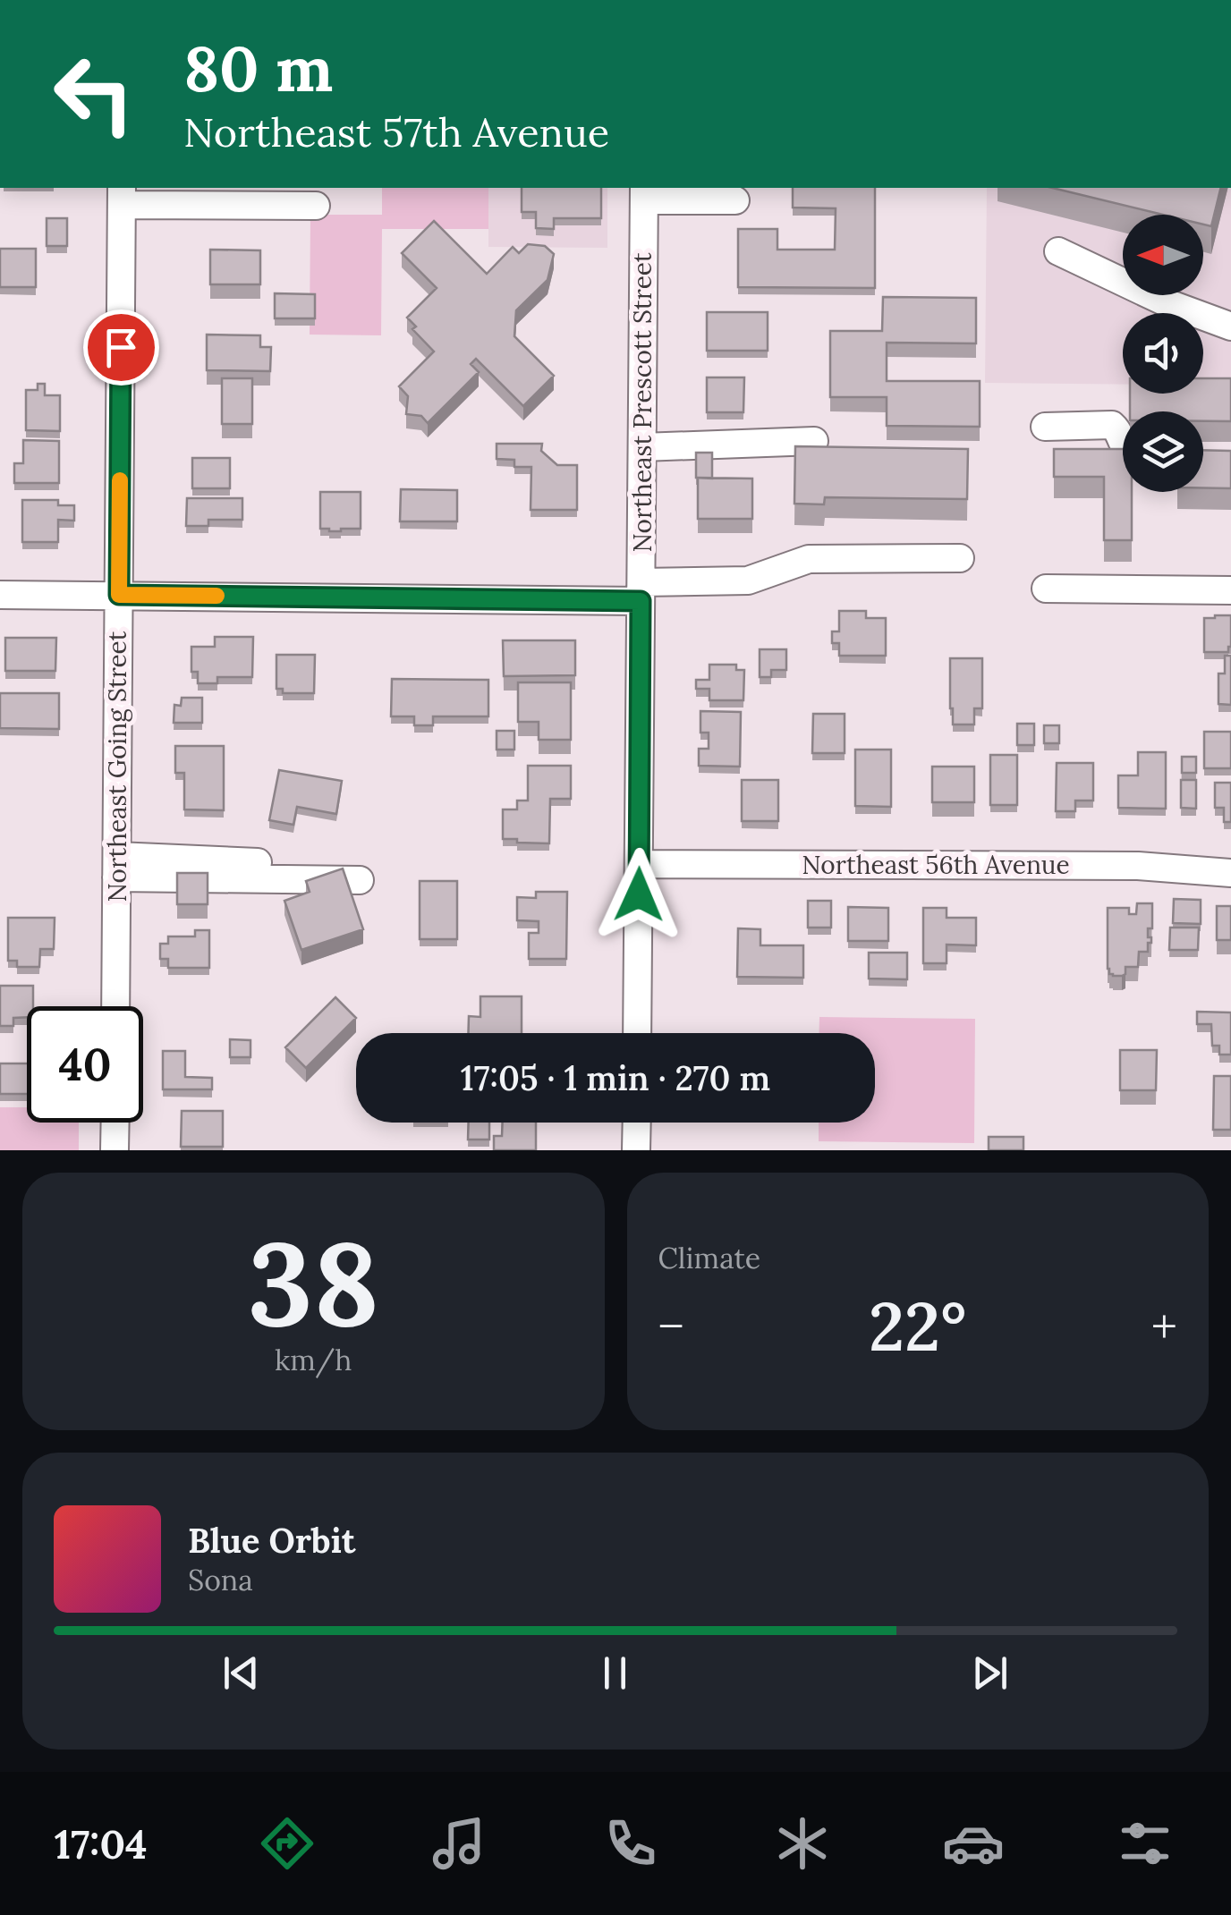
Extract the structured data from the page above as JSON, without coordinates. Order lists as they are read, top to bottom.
{
  "streets": {
    "street": ["Northeast Prescott Street", "Northeast Going Street", "Northeast 56th Avenue"]
  },
  "crossings": [
    ["Northeast Prescott Street", "Northeast 56th Avenue"]
  ],
  "north": "left",
  "page": {
    "turn": ["80 m", "Northeast 57th Avenue"],
    "limit": "40",
    "trip": "17:05 · 1 min · 270 m",
    "tile": [
      ["38", "km/h"],
      "Climate"
    ],
    "heat": ["−", "22°", "+"],
    "song": ["Blue Orbit", "Sona"],
    "tabs": "17:04"
  }
}
